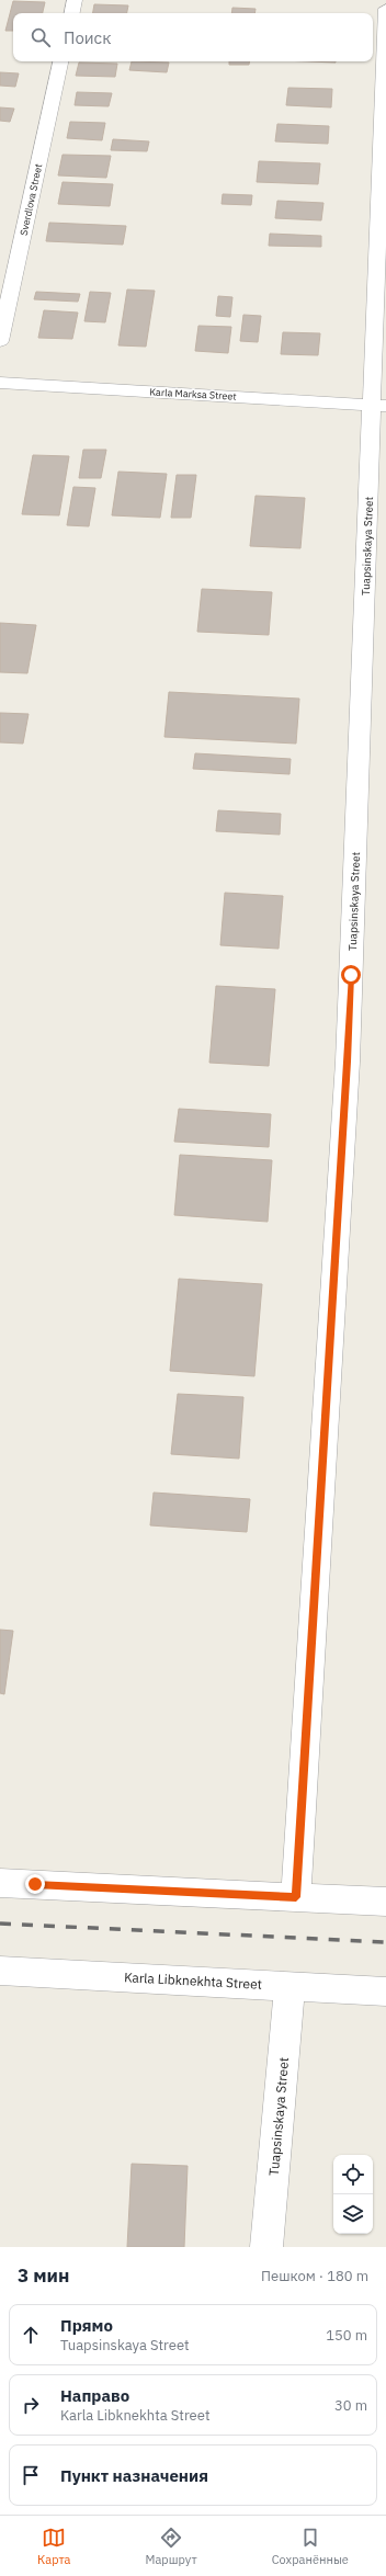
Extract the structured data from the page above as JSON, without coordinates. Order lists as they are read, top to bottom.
{
  "streets": {
    "street": [
      "Sverdlova Street",
      "Karla Marksa Street",
      "Tuapsinskaya Street",
      "Karla Libknekhta Street"
    ]
  },
  "crossings": [
    ["Karla Marksa Street", "Tuapsinskaya Street"],
    ["Tuapsinskaya Street", "Karla Libknekhta Street"]
  ],
  "page": {
    "search": "Поиск",
    "heading": ["3 мин", "Пешком · 180 m"],
    "list": [
      ["Прямо", "Tuapsinskaya Street", "150 m"],
      ["Направо", "Karla Libknekhta Street", "30 m"],
      "Пункт назначения"
    ],
    "nav": ["Карта", "Маршрут", "Сохранённые"]
  }
}
